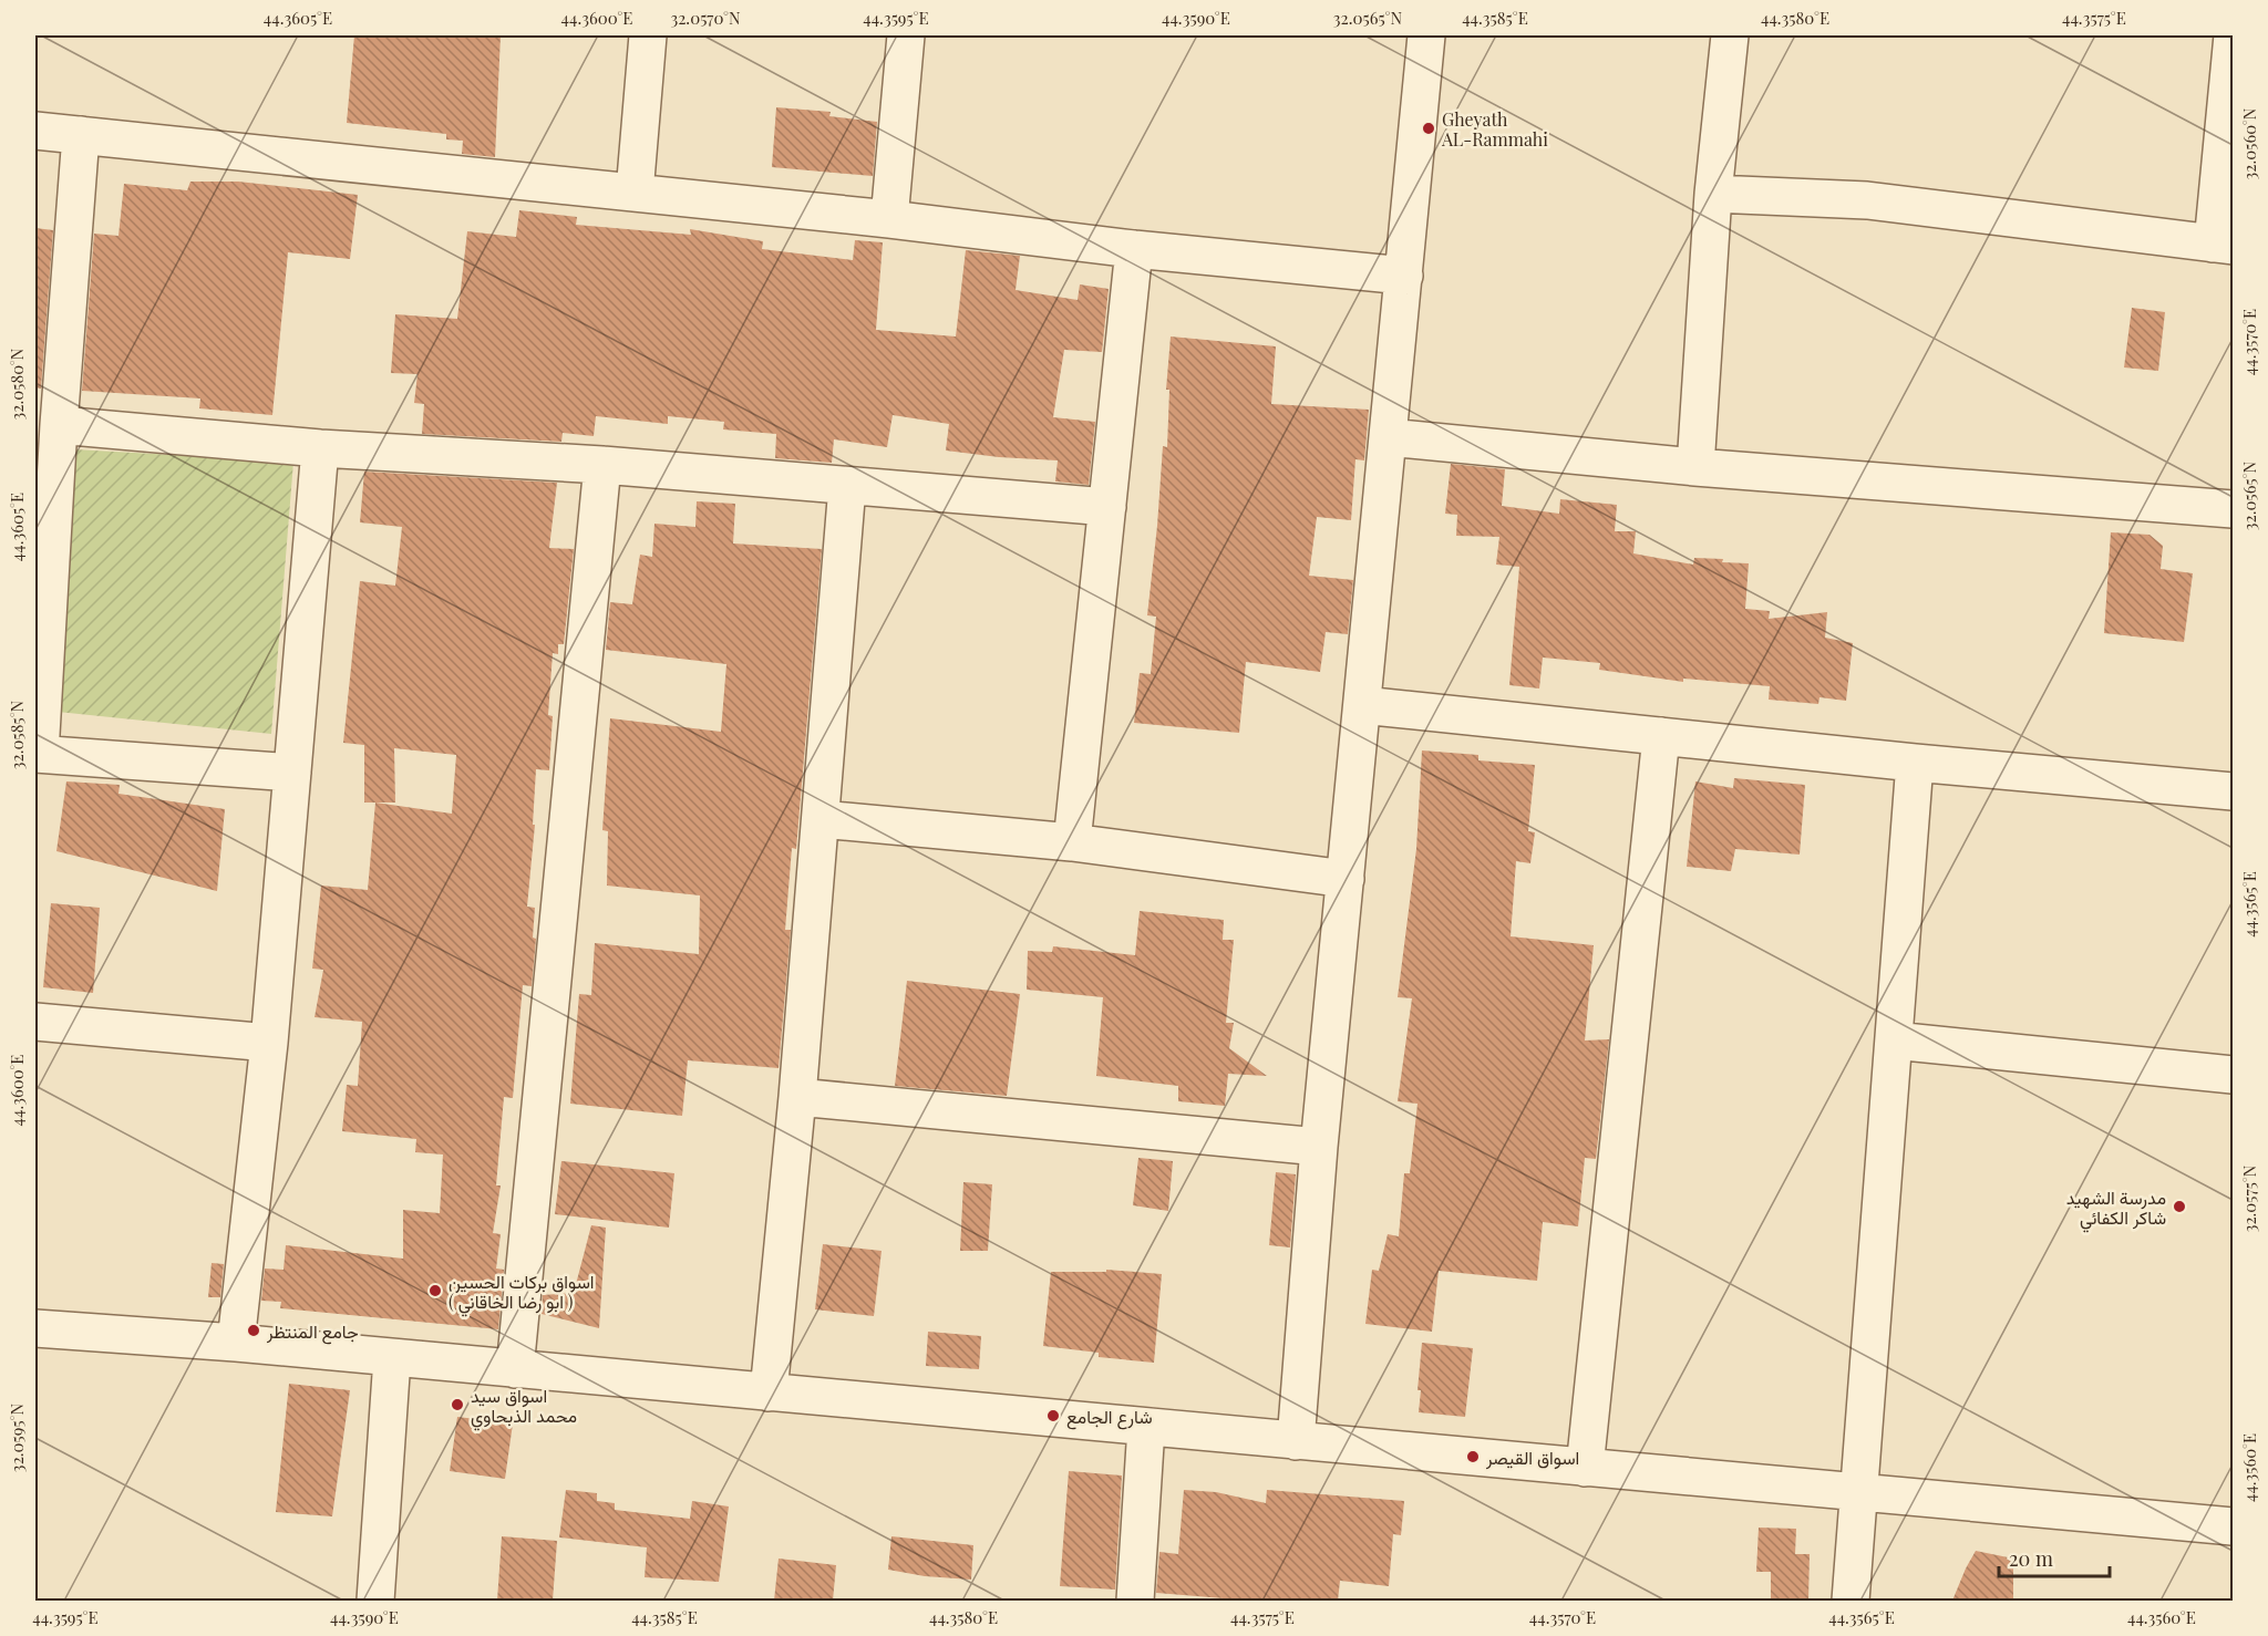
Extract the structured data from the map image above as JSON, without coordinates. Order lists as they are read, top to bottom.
{
  "places": [
    "Gheyath AL-Rammahi",
    "مدرسة الشهيد شاكر الكفائي",
    "اسواق بركات الحسين ( ابو رضا الخاقاني )",
    "جامع المنتظر",
    "اسواق سيد محمد الذبحاوي",
    "شارع الجامع",
    "اسواق القيصر"
  ],
  "scale_bar": "20 m",
  "coordinates": [
    "44.3605°E",
    "44.3600°E",
    "32.0570°N",
    "44.3595°E",
    "44.3590°E",
    "32.0565°N",
    "44.3585°E",
    "44.3580°E",
    "44.3575°E",
    "32.0560°N",
    "44.3570°E",
    "32.0580°N",
    "32.0585°N",
    "44.3565°E",
    "32.0575°N",
    "32.0595°N",
    "44.3560°E"
  ]
}
